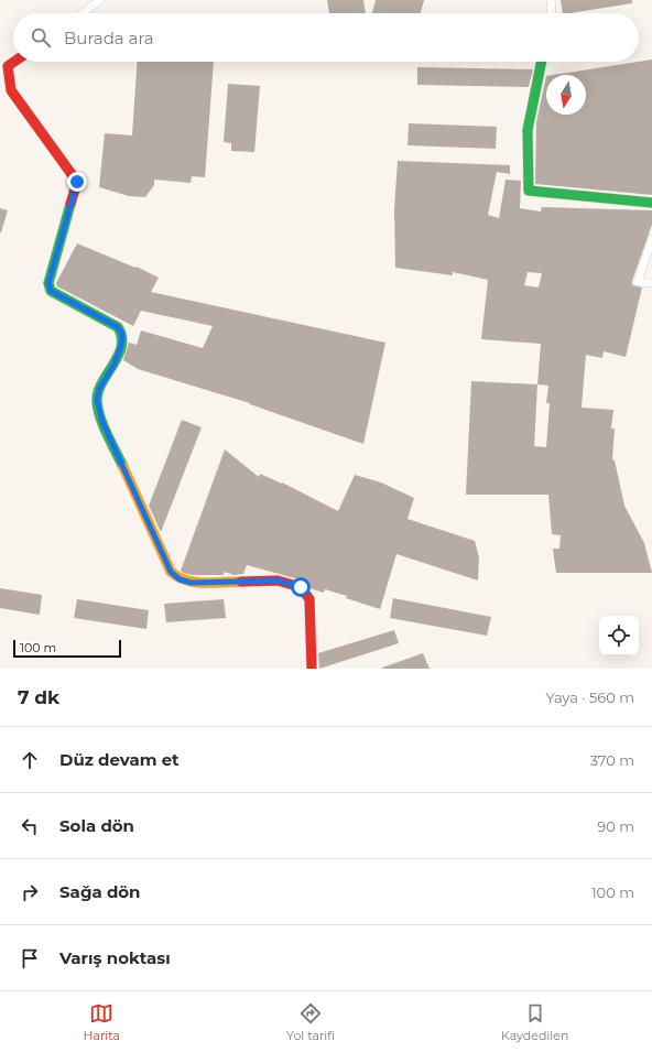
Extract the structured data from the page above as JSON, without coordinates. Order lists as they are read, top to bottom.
{
  "scale_bar": "100 m",
  "north": "bottom",
  "page": {
    "search": "Burada ara",
    "scale": "100 m",
    "heading": ["7 dk", "Yaya · 560 m"],
    "list": [
      ["Düz devam et", "370 m"],
      ["Sola dön", "90 m"],
      ["Sağa dön", "100 m"],
      "Varış noktası"
    ],
    "nav": ["Harita", "Yol tarifi", "Kaydedilen"]
  }
}
